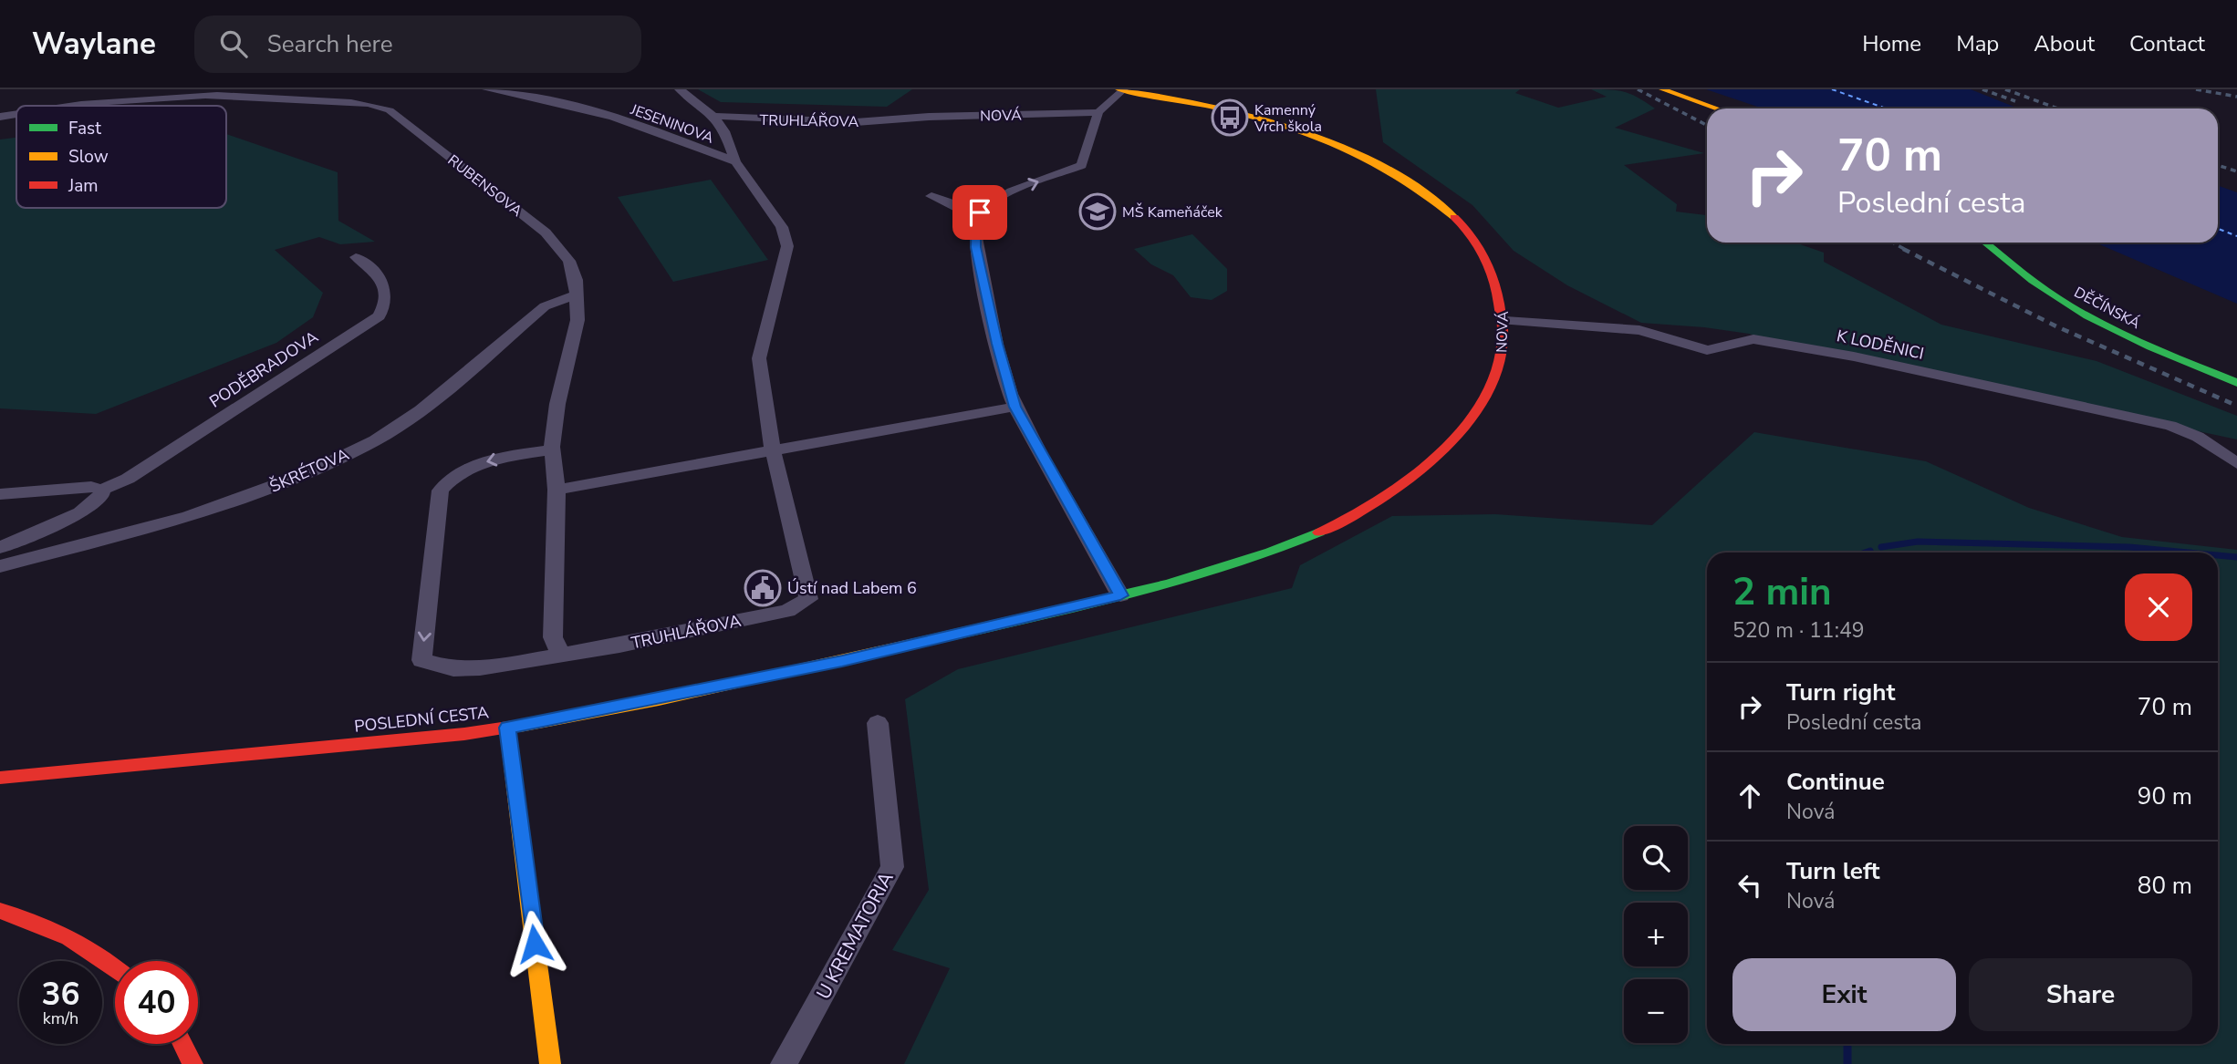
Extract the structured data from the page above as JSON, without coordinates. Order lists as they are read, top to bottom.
{
  "streets": {
    "street": [
      "NOVÁ",
      "TRUHLÁŘOVA",
      "JESENINOVA",
      "RUBENSOVA",
      "DĚČÍNSKÁ",
      "K LODĚNICI",
      "PODĚBRADOVA",
      "ŠKRÉTOVA",
      "POSLEDNÍ CESTA",
      "U KREMATORIA"
    ]
  },
  "crossings": [
    ["NOVÁ", "TRUHLÁŘOVA"],
    ["NOVÁ", "K LODĚNICI"],
    ["NOVÁ", "POSLEDNÍ CESTA"],
    ["TRUHLÁŘOVA", "JESENINOVA"],
    ["TRUHLÁŘOVA", "RUBENSOVA"],
    ["RUBENSOVA", "ŠKRÉTOVA"]
  ],
  "places": {
    "bus stop": ["Kamenný Vrch škola"],
    "school or university": ["MŠ Kameňáček"],
    "public building": ["Ústí nad Labem 6"]
  },
  "legend": ["Fast", "Slow", "Jam"],
  "page": {
    "header": "Waylane",
    "search": "Search here",
    "nav": [
      "Home",
      "Map",
      "About",
      "Contact"
    ],
    "turn": ["70 m", "Poslední cesta"],
    "heading": ["2 min", "520 m · 11:49"],
    "list": [
      {
        "name": "Turn right",
        "note": "Poslední cesta",
        "value": "70 m"
      },
      {
        "name": "Continue",
        "note": "Nová",
        "value": "90 m"
      },
      {
        "name": "Turn left",
        "note": "Nová",
        "value": "80 m"
      }
    ],
    "map_buttons": ["+", "−"],
    "buttons": ["Exit", "Share"],
    "speed": "36 km/h",
    "limit": "40"
  }
}
